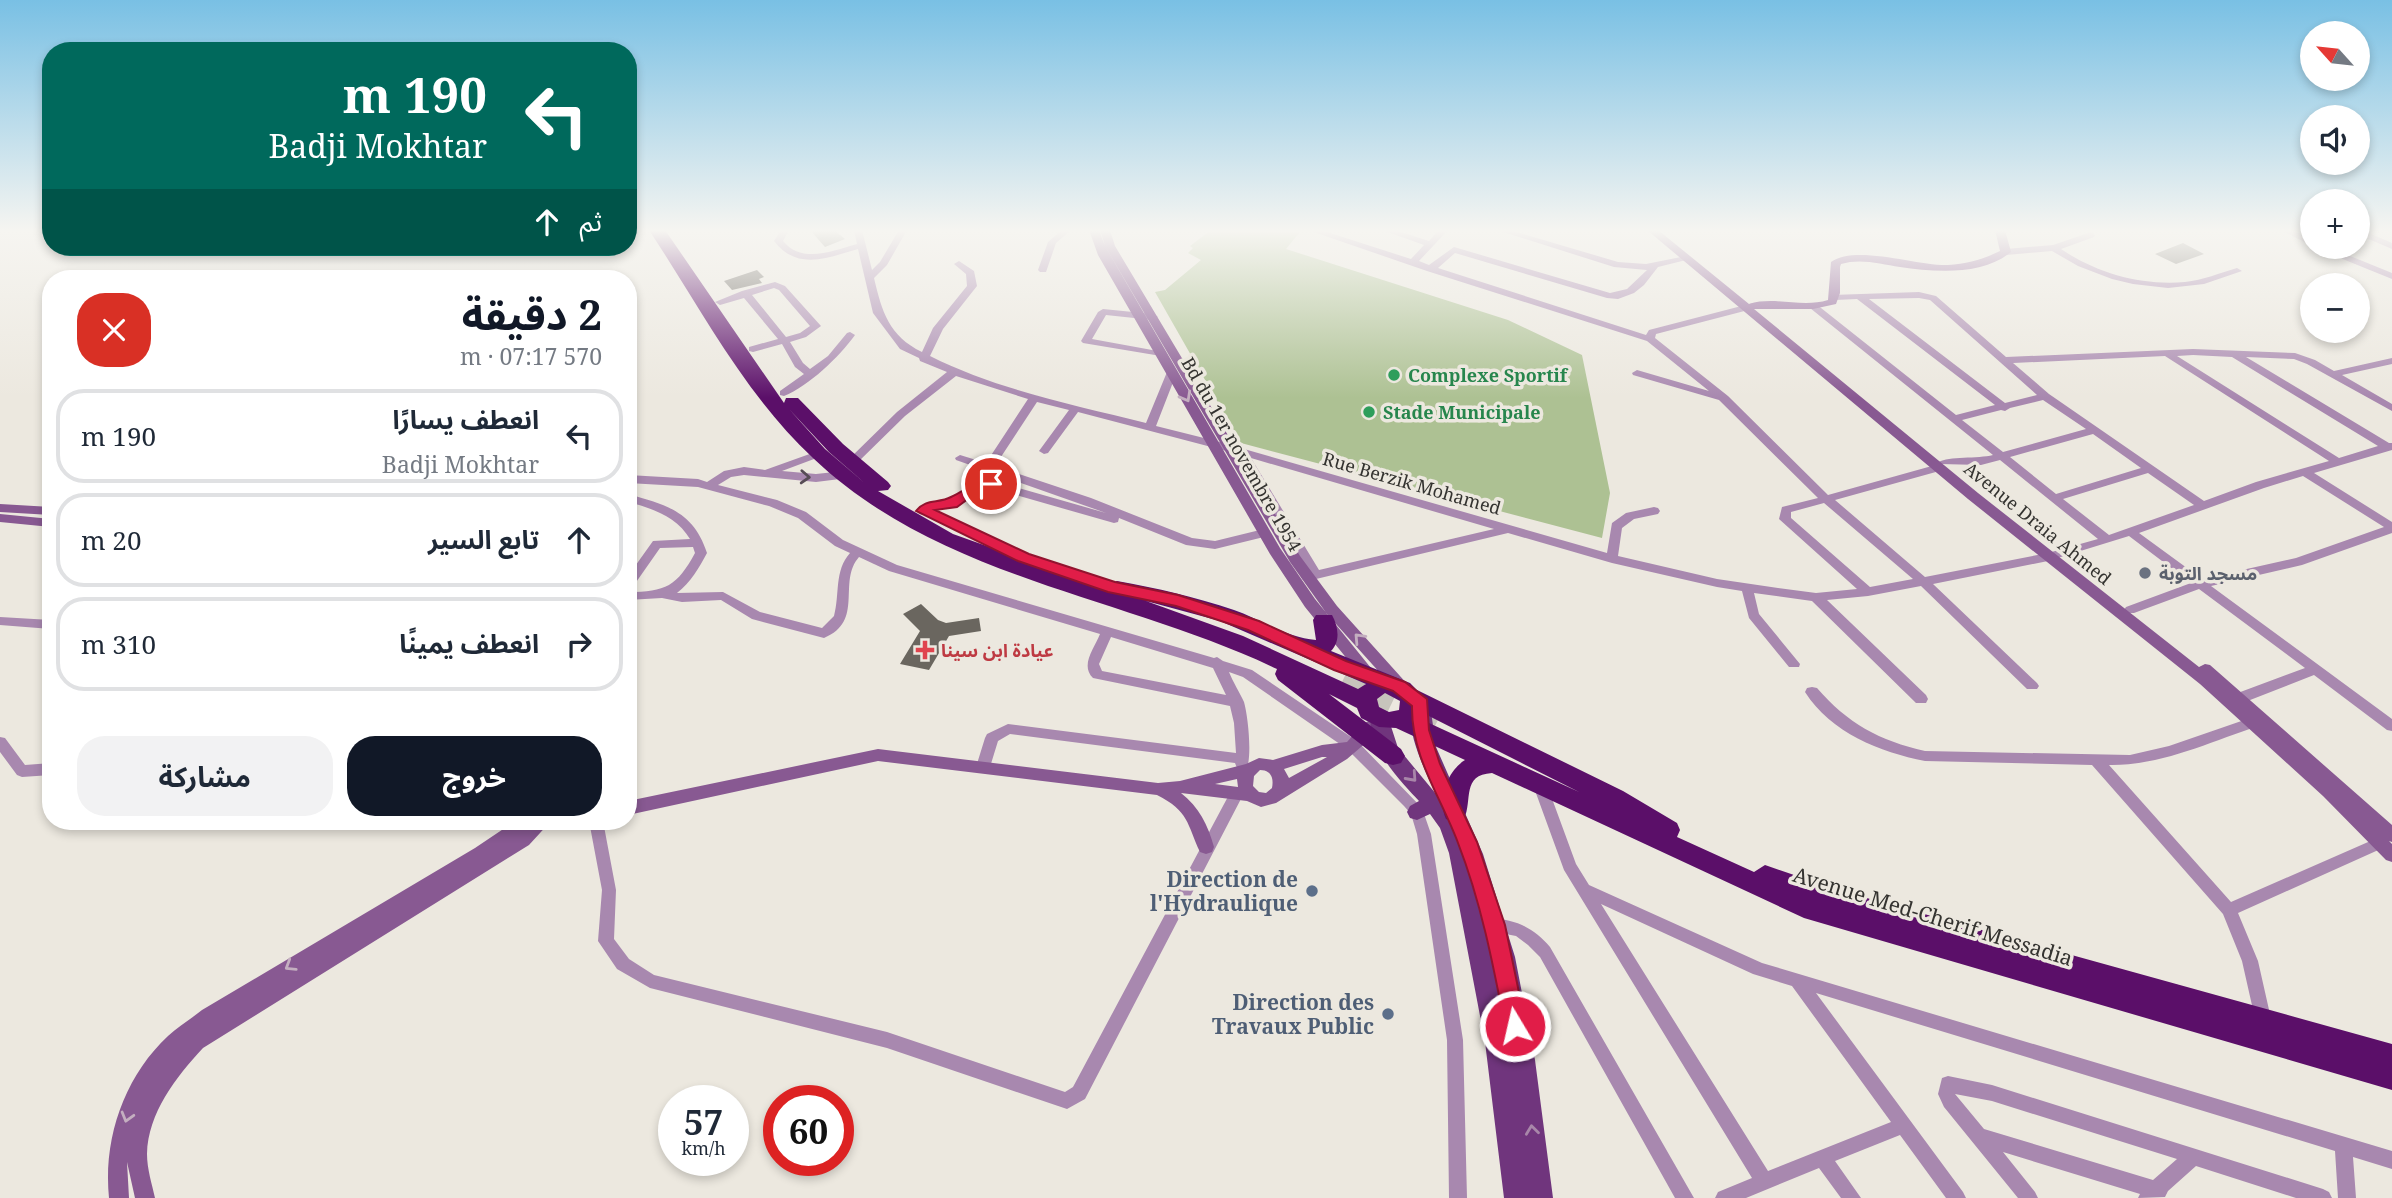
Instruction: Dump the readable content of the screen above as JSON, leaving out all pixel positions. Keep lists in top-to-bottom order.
{
  "streets": {
    "highway": ["Avenue Med-Cherif Messadia"],
    "street": ["Bd du 1er novembre 1954", "Rue Berzik Mohamed", "Avenue Draia Ahmed"]
  },
  "crossings": [
    ["Bd du 1er novembre 1954", "Rue Berzik Mohamed"],
    ["Bd du 1er novembre 1954", "Avenue Med-Cherif Messadia"],
    ["Rue Berzik Mohamed", "Avenue Draia Ahmed"]
  ],
  "places": {
    "other": [
      "Complexe Sportif",
      "Stade Municipale",
      "مسجد التوبة",
      "Direction de l'Hydraulique",
      "Direction des Travaux Public"
    ],
    "health": ["عيادة ابن سينا"]
  },
  "north": "top left",
  "page": {
    "map_buttons": ["+", "−"],
    "turn": ["190 m", "Badji Mokhtar"],
    "then": "ثم",
    "heading": ["2 دقيقة", "570 m · 07:17"],
    "list": [
      {
        "name": "انعطف يسارًا",
        "note": "Badji Mokhtar",
        "value": "190 m"
      },
      {
        "name": "تابع السير",
        "value": "20 m"
      },
      {
        "name": "انعطف يمينًا",
        "value": "310 m"
      }
    ],
    "buttons": ["خروج", "مشاركة"],
    "speed": "57 km/h",
    "limit": "60"
  }
}
